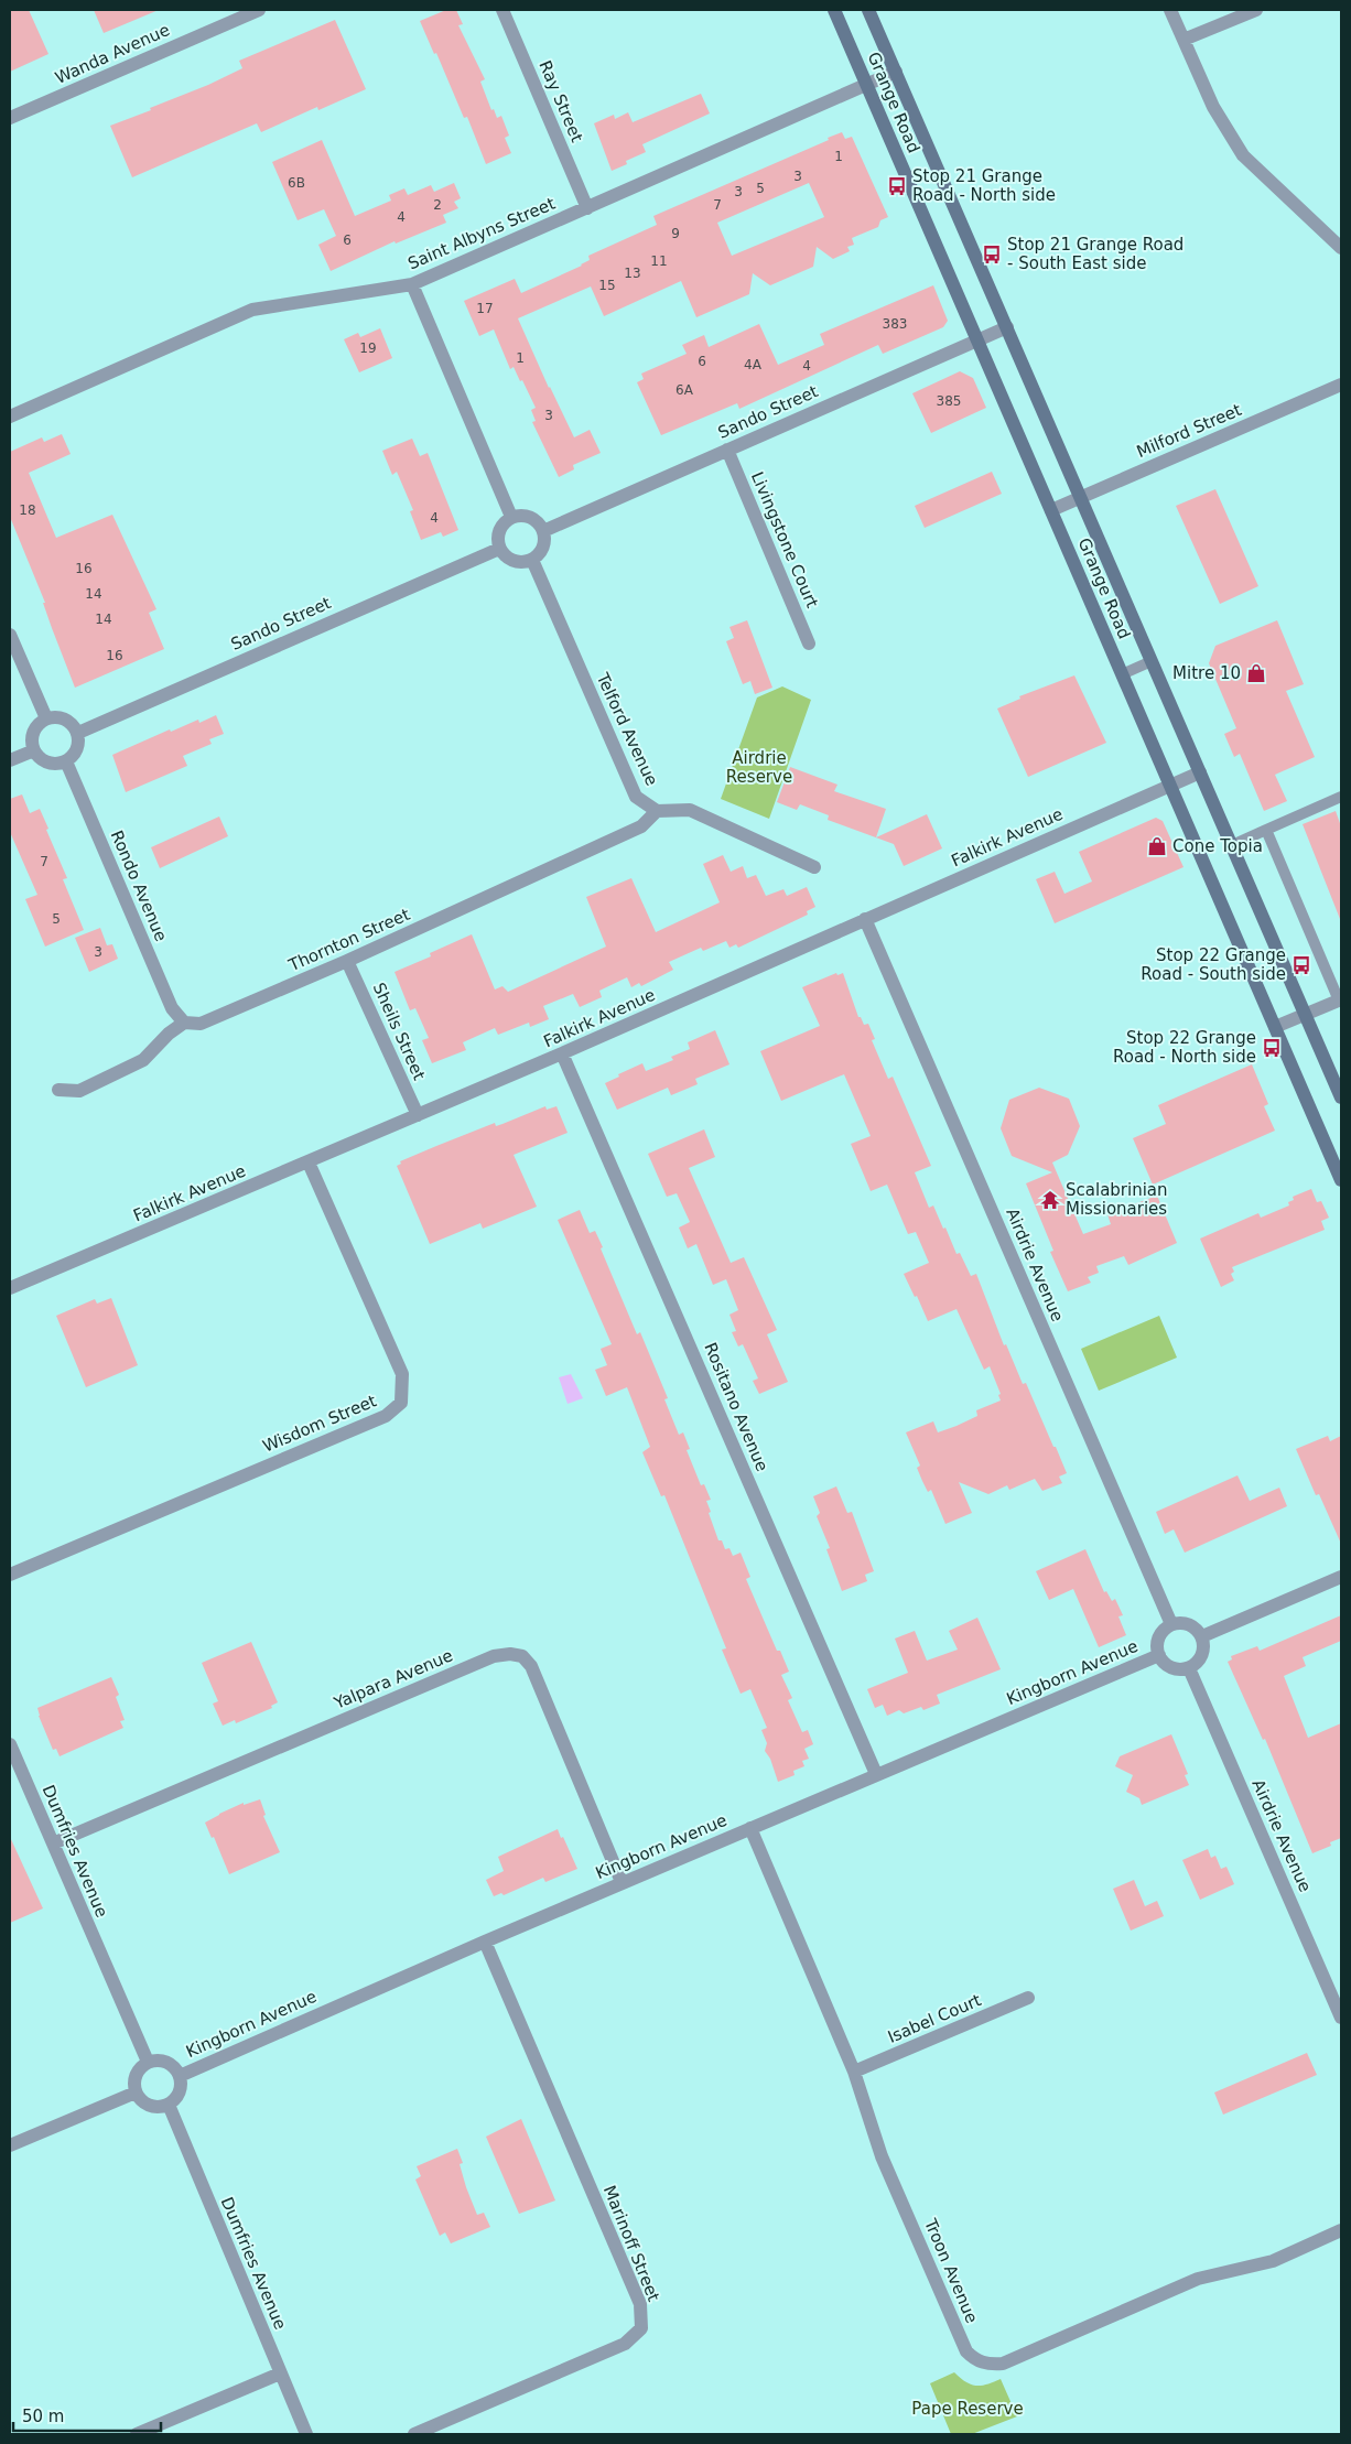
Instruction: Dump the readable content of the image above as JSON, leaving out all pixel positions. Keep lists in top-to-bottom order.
{
  "streets": {
    "main road": ["Grange Road"],
    "street": [
      "Wanda Avenue",
      "Ray Street",
      "Saint Albyns Street",
      "Sando Street",
      "Milford Street",
      "Livingstone Court",
      "Telford Avenue",
      "Falkirk Avenue",
      "Rondo Avenue",
      "Thornton Street",
      "Sheils Street",
      "Airdrie Avenue",
      "Rositano Avenue",
      "Wisdom Street",
      "Kingborn Avenue",
      "Yalpara Avenue",
      "Dumfries Avenue",
      "Isabel Court",
      "Marinoff Street",
      "Troon Avenue"
    ]
  },
  "crossings": [
    ["Ray Street", "Saint Albyns Street"],
    ["Grange Road", "Saint Albyns Street"],
    ["Grange Road", "Sando Street"],
    ["Grange Road", "Milford Street"],
    ["Grange Road", "Falkirk Avenue"],
    ["Sando Street", "Livingstone Court"],
    ["Sando Street", "Telford Avenue"],
    ["Sando Street", "Rondo Avenue"],
    ["Telford Avenue", "Thornton Street"],
    ["Falkirk Avenue", "Sheils Street"],
    ["Falkirk Avenue", "Airdrie Avenue"],
    ["Falkirk Avenue", "Rositano Avenue"],
    ["Falkirk Avenue", "Wisdom Street"],
    ["Rondo Avenue", "Thornton Street"],
    ["Thornton Street", "Sheils Street"],
    ["Airdrie Avenue", "Kingborn Avenue"],
    ["Rositano Avenue", "Kingborn Avenue"],
    ["Kingborn Avenue", "Yalpara Avenue"],
    ["Kingborn Avenue", "Dumfries Avenue"],
    ["Kingborn Avenue", "Marinoff Street"],
    ["Kingborn Avenue", "Troon Avenue"],
    ["Yalpara Avenue", "Dumfries Avenue"],
    ["Isabel Court", "Troon Avenue"]
  ],
  "parks": ["Airdrie Reserve", "Pape Reserve"],
  "places": {
    "bus stop": [
      "Stop 21 Grange Road - North side",
      "Stop 21 Grange Road - South East side",
      "Stop 22 Grange Road - South side",
      "Stop 22 Grange Road - North side"
    ],
    "shop": ["Mitre 10", "Cone Topia"],
    "temple": ["Scalabrinian Missionaries"]
  },
  "house_numbers": [
    "1",
    "3",
    "6B",
    "5",
    "3",
    "2",
    "7",
    "4",
    "9",
    "6",
    "11",
    "13",
    "15",
    "17",
    "383",
    "19",
    "1",
    "6",
    "4A",
    "4",
    "6A",
    "385",
    "3",
    "18",
    "4",
    "16",
    "14",
    "14",
    "16",
    "7",
    "5",
    "3"
  ],
  "scale_bar": "50 m"
}
